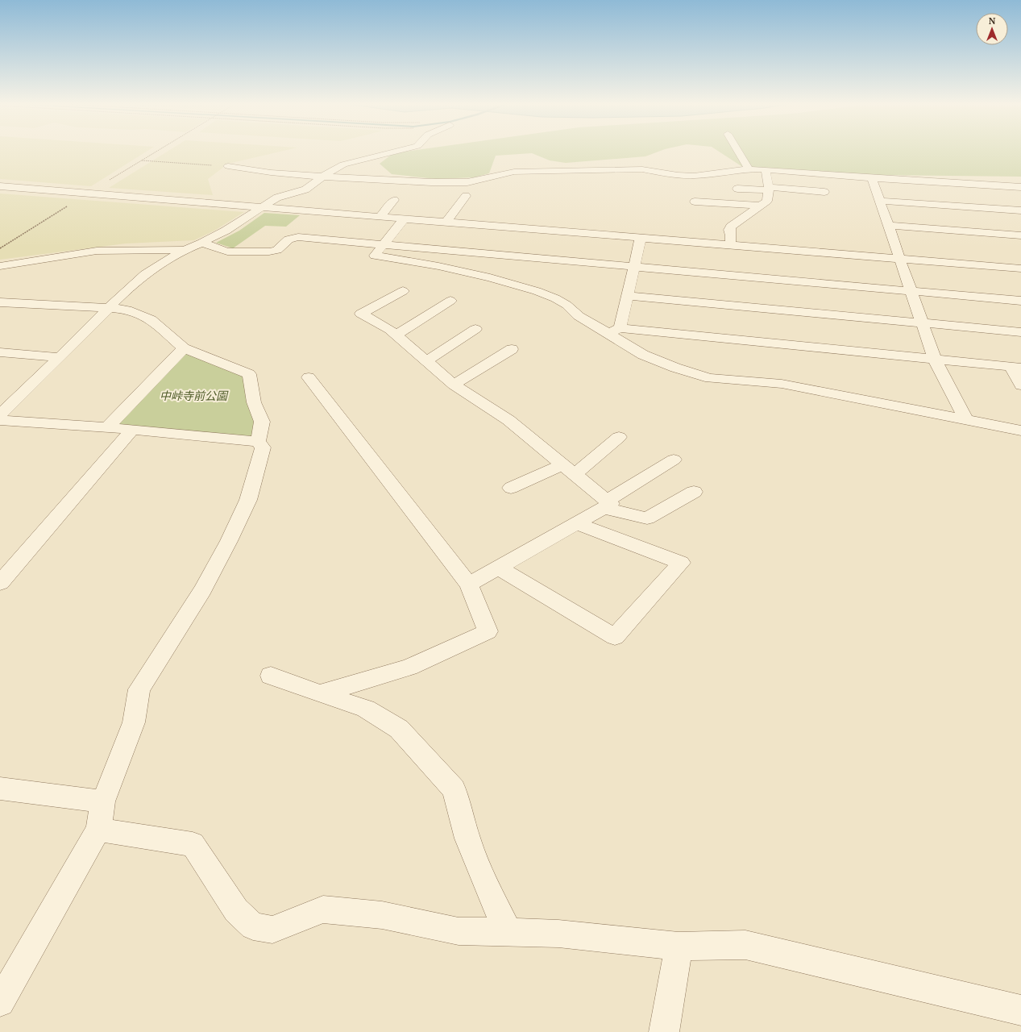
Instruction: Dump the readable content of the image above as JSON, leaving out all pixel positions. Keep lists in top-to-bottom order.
{
  "parks": ["中峠寺前公園"],
  "north": "top"
}
